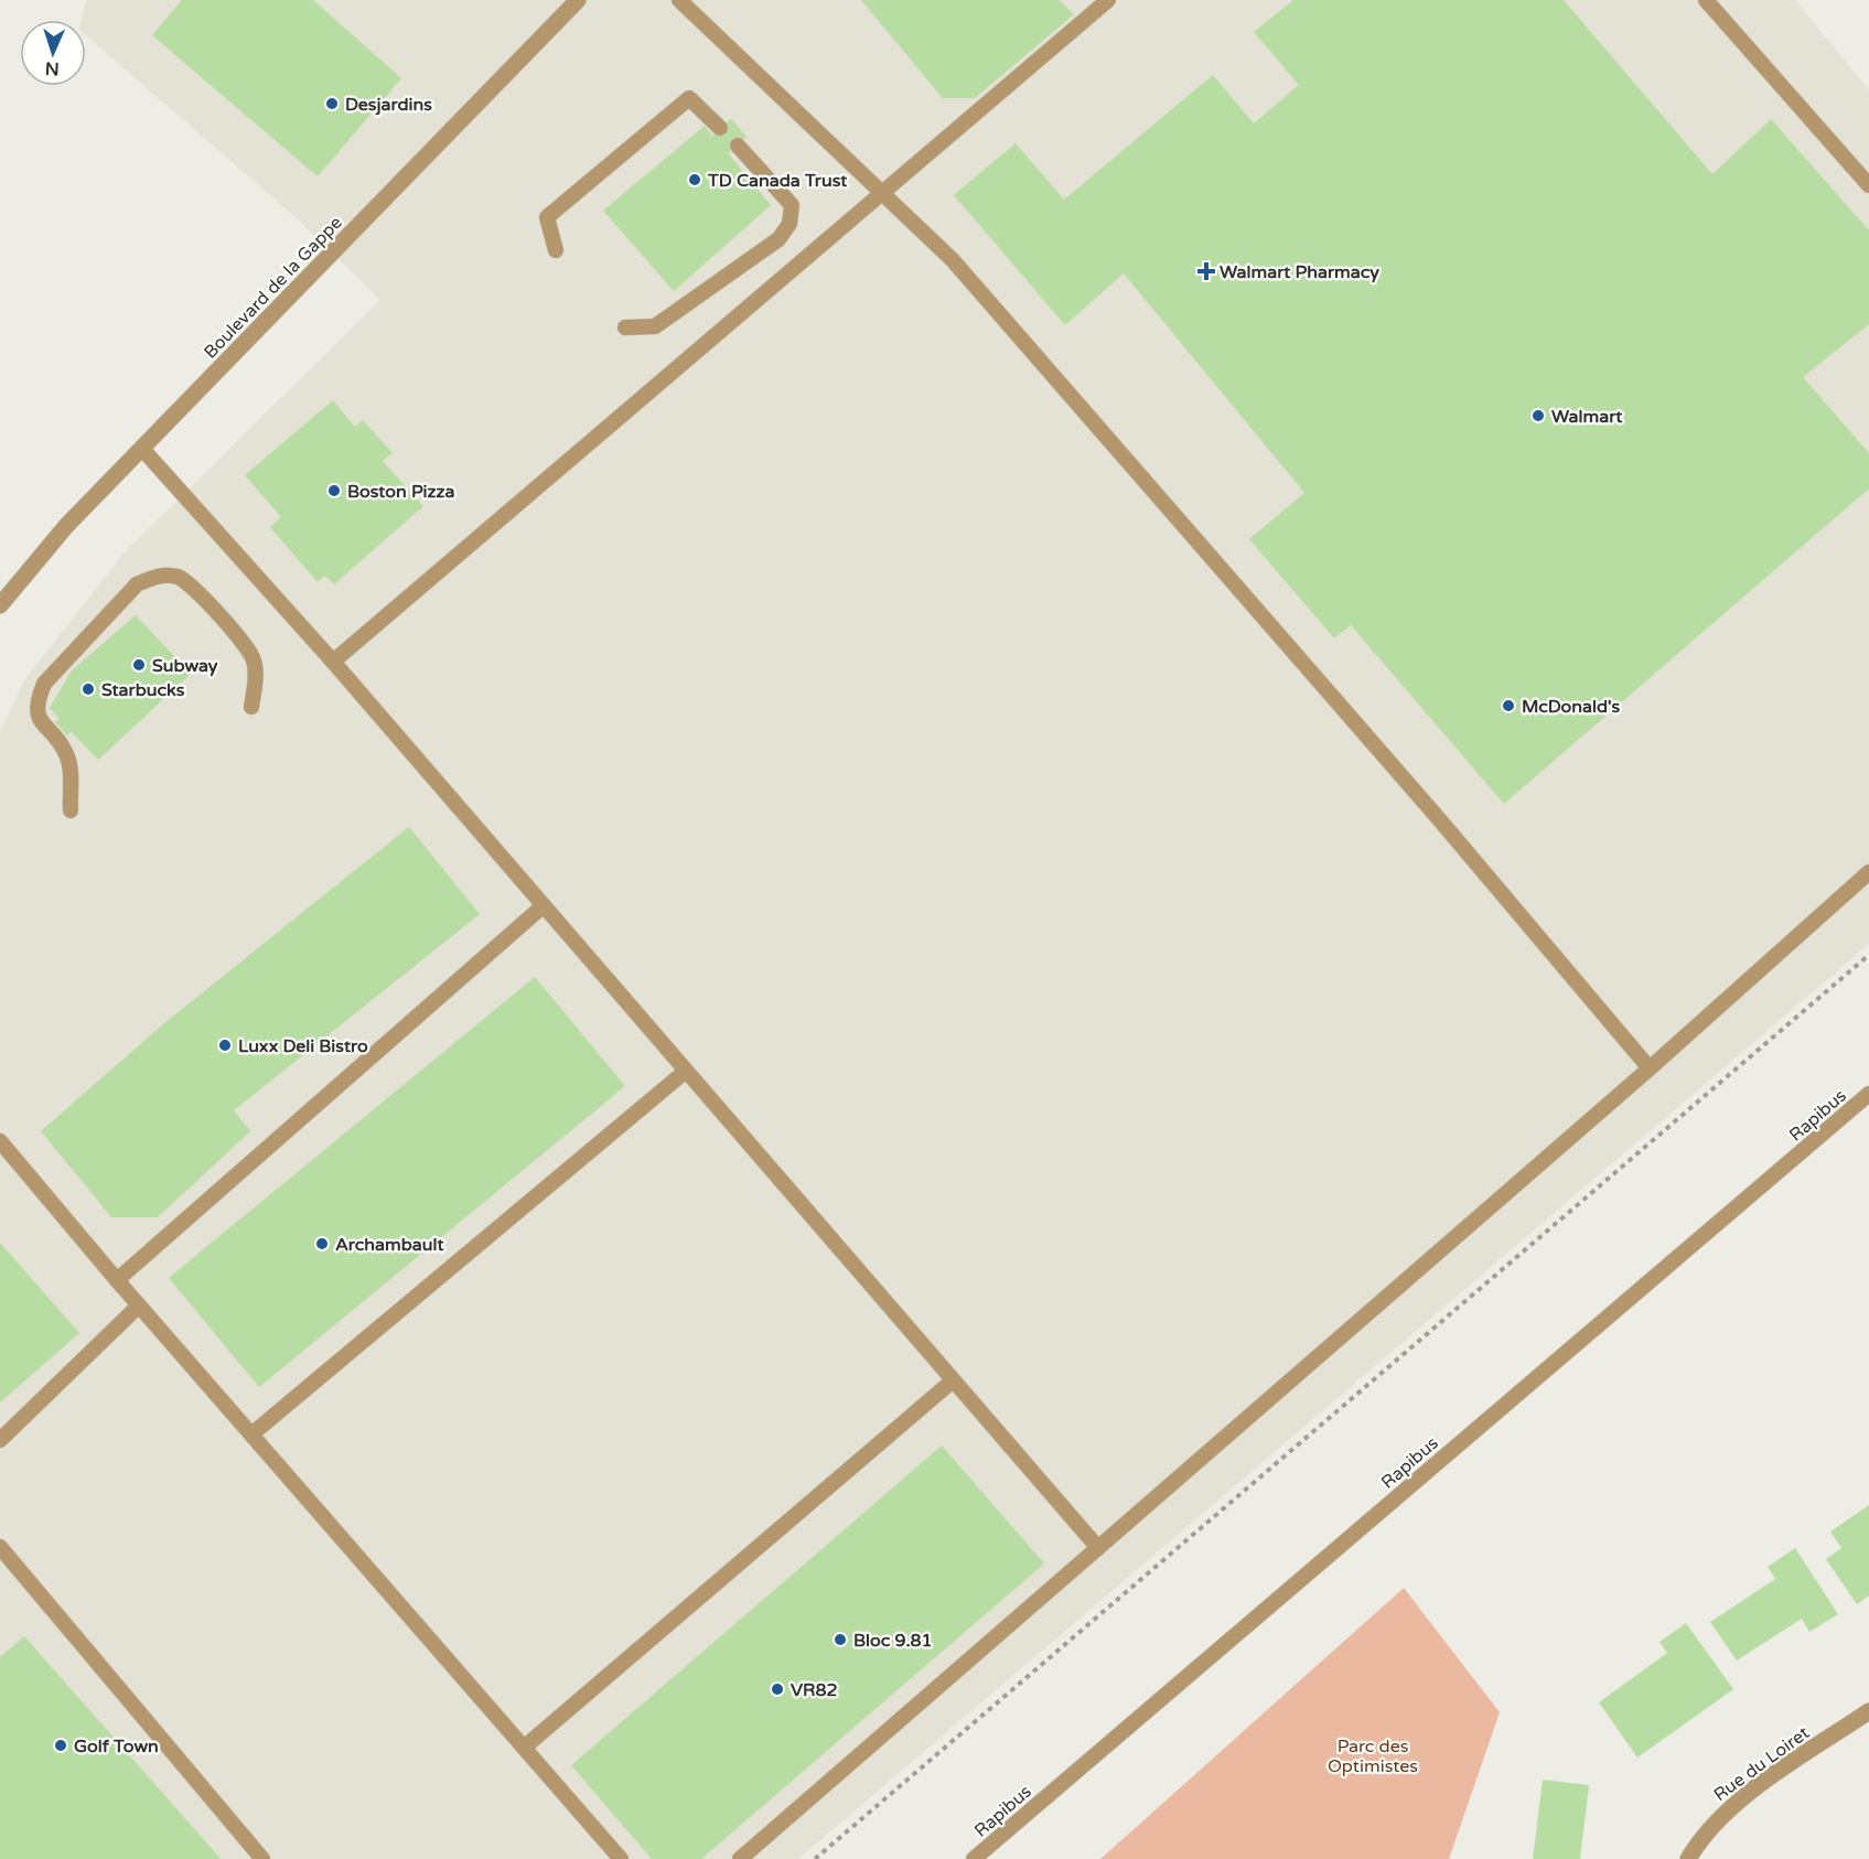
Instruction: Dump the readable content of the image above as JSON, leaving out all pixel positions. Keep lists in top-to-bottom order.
{
  "streets": {
    "street": ["Boulevard de la Gappe", "Rue du Loiret"],
    "lane": ["Rapibus"]
  },
  "parks": ["Parc des Optimistes"],
  "places": {
    "other": [
      "Desjardins",
      "TD Canada Trust",
      "Walmart",
      "Boston Pizza",
      "Subway",
      "Starbucks",
      "McDonald's",
      "Luxx Deli Bistro",
      "Archambault",
      "Bloc 9.81",
      "VR82",
      "Golf Town"
    ],
    "health": ["Walmart Pharmacy"]
  },
  "north": "bottom"
}
